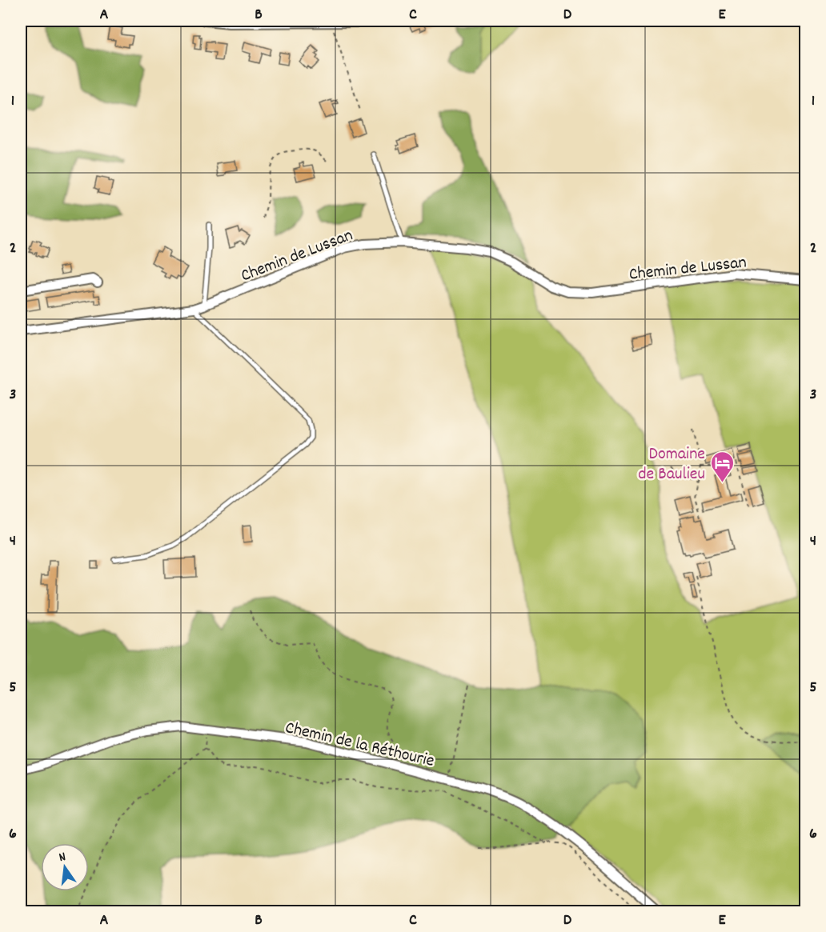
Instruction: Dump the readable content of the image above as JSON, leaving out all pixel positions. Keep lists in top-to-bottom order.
{
  "streets": {
    "street": ["Chemin de Lussan", "Chemin de la Réthourie"]
  },
  "places": {
    "hotel": ["Domaine de Baulieu"]
  },
  "north": "top",
  "grid": {
    "columns": [
      "A",
      "B",
      "C",
      "D",
      "E"
    ],
    "rows": [
      "1",
      "2",
      "3",
      "4",
      "5",
      "6"
    ]
  }
}
